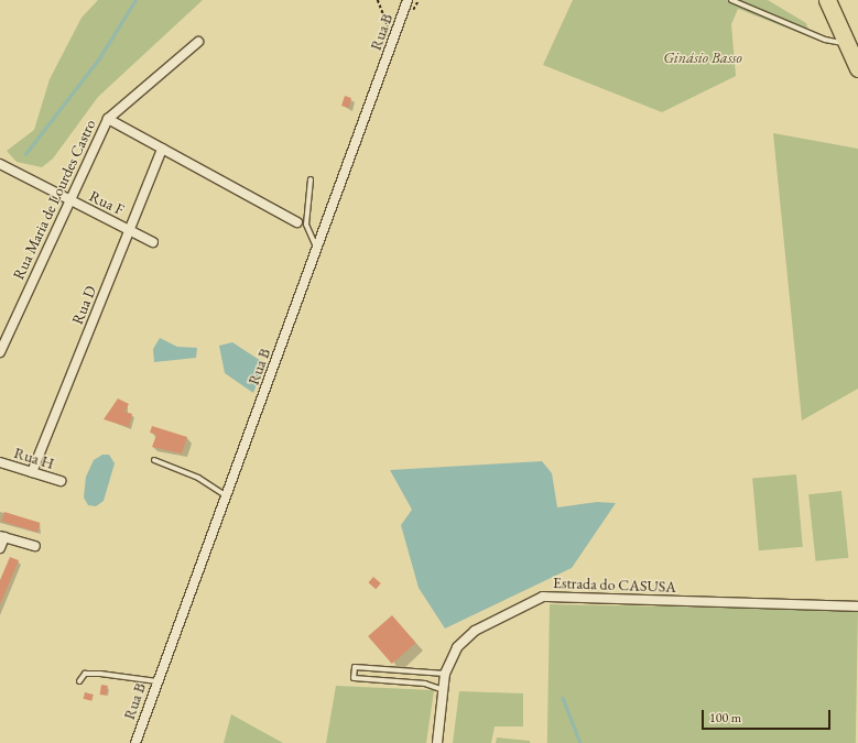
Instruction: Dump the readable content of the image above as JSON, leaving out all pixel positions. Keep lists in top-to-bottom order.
{
  "streets": {
    "street": [
      "Rua B",
      "Rua Maria de Lourdes Castro",
      "Rua F",
      "Rua D",
      "Rua H",
      "Estrada do CASUSA"
    ]
  },
  "crossings": [
    ["Rua Maria de Lourdes Castro", "Rua F"],
    ["Rua F", "Rua D"],
    ["Rua D", "Rua H"]
  ],
  "parks": ["Ginásio Basso"],
  "scale_bar": "100 m"
}
